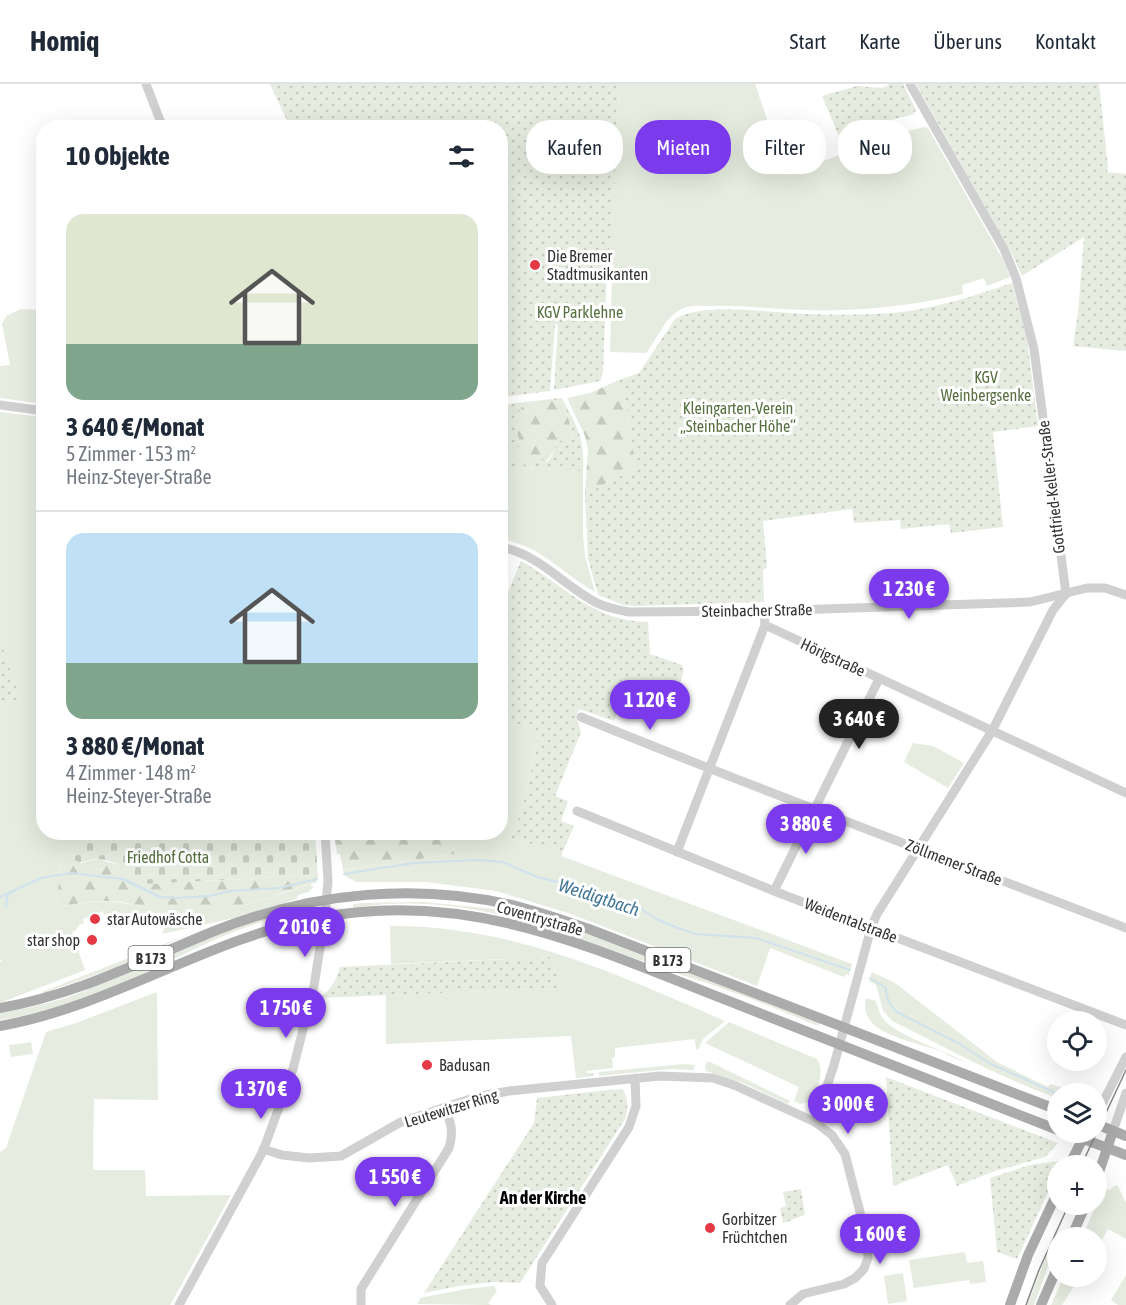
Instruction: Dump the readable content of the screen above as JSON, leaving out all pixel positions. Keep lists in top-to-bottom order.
{
  "streets": {
    "main road": ["Coventrystraße", "B 173"],
    "street": [
      "Gottfried-Keller-Straße",
      "Steinbacher Straße",
      "Hörigstraße",
      "Zöllmener Straße",
      "Weidentalstraße",
      "Leutewitzer Ring"
    ]
  },
  "crossings": [
    ["Gottfried-Keller-Straße", "Steinbacher Straße"]
  ],
  "districts": ["An der Kirche"],
  "water": ["Weidigtbach"],
  "parks": [
    "KGV Parklehne",
    "KGV Weinbergsenke",
    "Kleingarten-Verein „Steinbacher Höhe“",
    "Friedhof Cotta"
  ],
  "places": [
    "Die Bremer Stadtmusikanten",
    "star Autowäsche",
    "star shop",
    "Badusan",
    "Gorbitzer Früchtchen"
  ],
  "page": {
    "header": "Homiq",
    "nav": [
      "Start",
      "Karte",
      "Über uns",
      "Kontakt"
    ],
    "chip": [
      "Kaufen",
      "Mieten",
      "Filter",
      "Neu"
    ],
    "heading": "10 Objekte",
    "list": [
      {
        "name": "3 640 €/Monat",
        "note": "5 Zimmer · 153 m² · Heinz-Steyer-Straße"
      },
      {
        "name": "3 880 €/Monat",
        "note": "4 Zimmer · 148 m² · Heinz-Steyer-Straße"
      }
    ],
    "price": [
      "1 230 €",
      "1 120 €",
      "3 640 €",
      "3 880 €",
      "2 010 €",
      "1 750 €",
      "1 370 €",
      "3 000 €",
      "1 550 €",
      "1 600 €"
    ],
    "map_buttons": ["+", "−"]
  }
}
